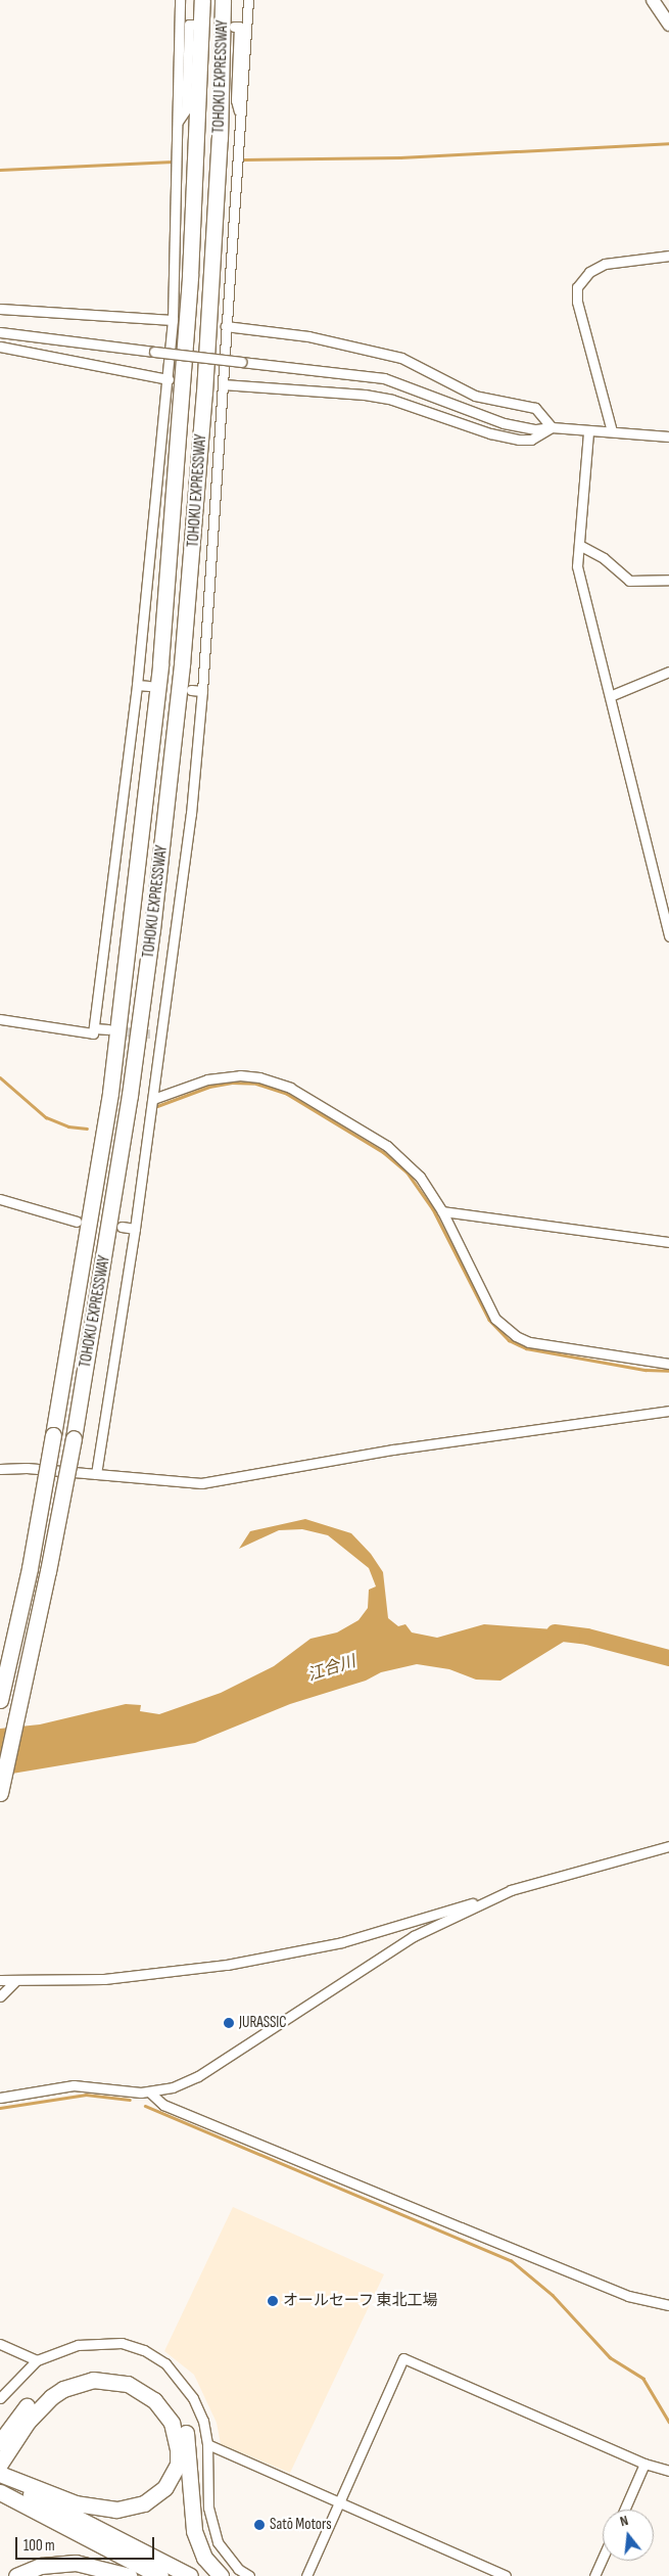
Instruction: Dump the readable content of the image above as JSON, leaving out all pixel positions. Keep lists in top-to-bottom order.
{
  "streets": {
    "highway": ["TOHOKU EXPRESSWAY"]
  },
  "water": ["江合川"],
  "places": ["JURASSIC", "オールセーフ 東北工場", "Satō Motors"],
  "scale_bar": "100 m",
  "north": "top"
}
